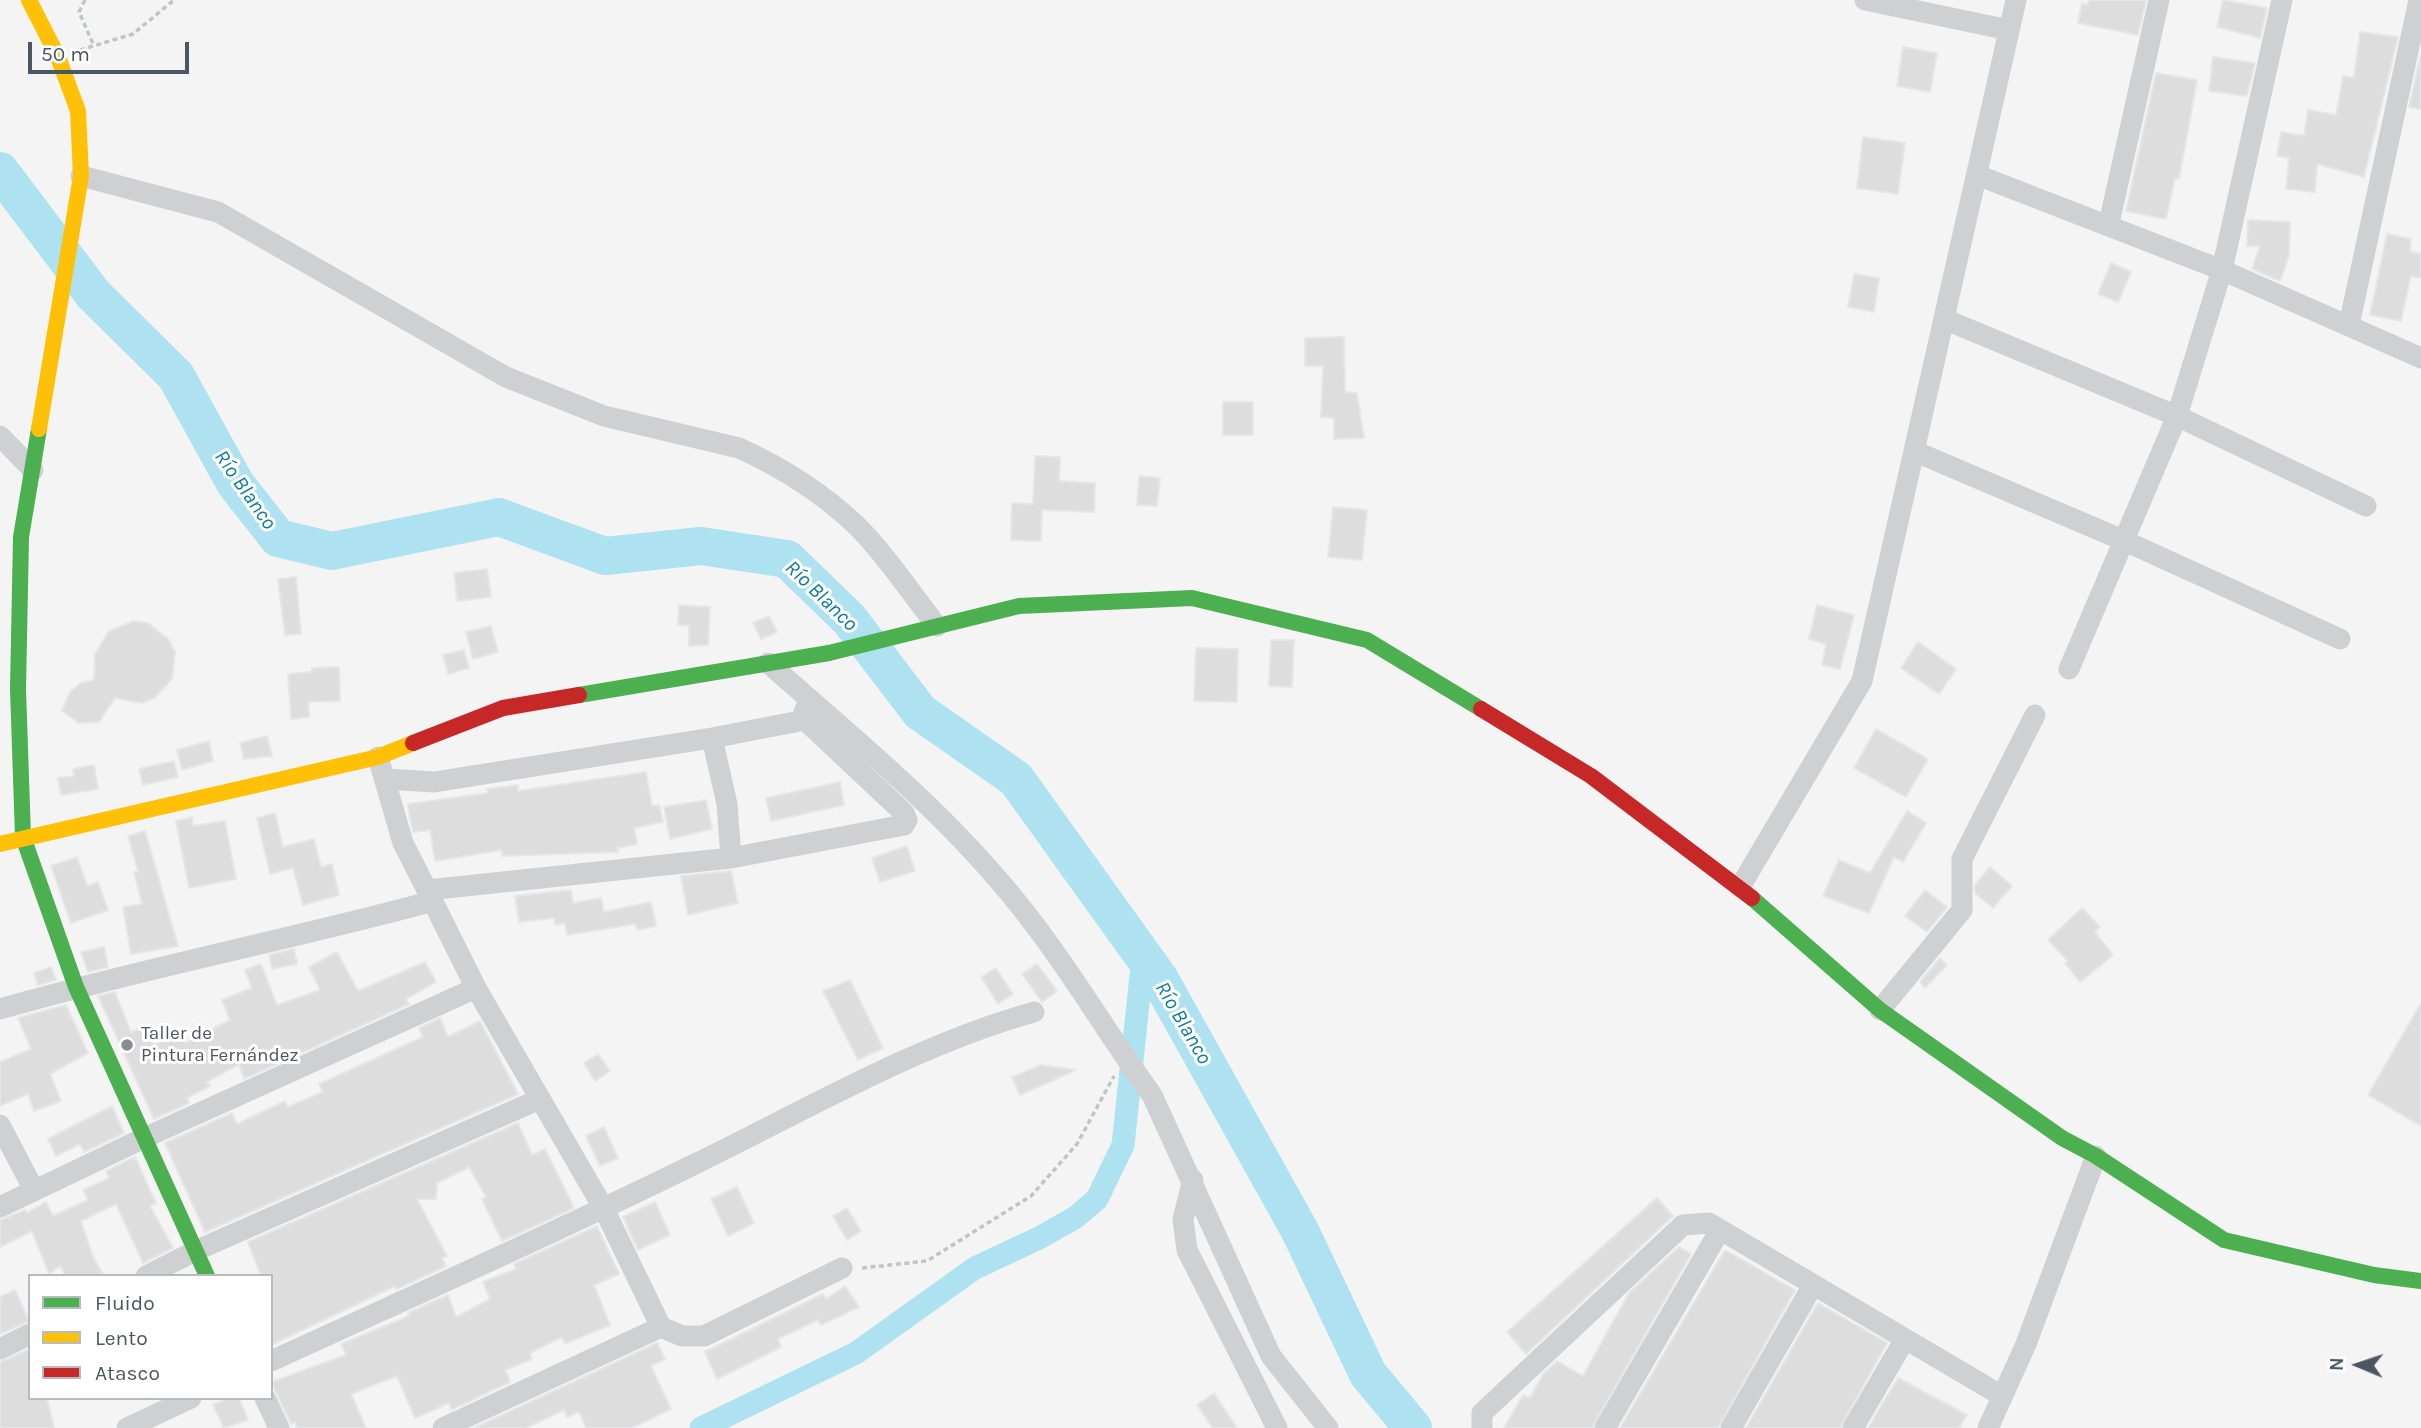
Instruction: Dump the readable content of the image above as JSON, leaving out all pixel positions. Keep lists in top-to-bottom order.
{
  "water": ["Río Blanco"],
  "places": ["Taller de Pintura Fernández"],
  "legend": ["Fluido", "Lento", "Atasco"],
  "scale_bar": "50 m",
  "north": "left"
}
